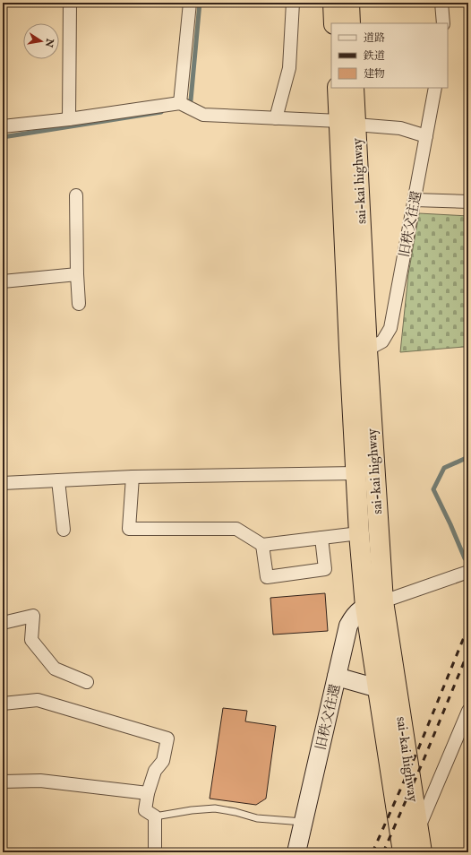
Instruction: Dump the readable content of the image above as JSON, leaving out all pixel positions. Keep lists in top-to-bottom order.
{
  "streets": {
    "highway": ["sai-kai highway"],
    "street": ["旧秩父往還"]
  },
  "crossings": [
    ["sai-kai highway", "旧秩父往還"]
  ],
  "legend": ["道路", "鉄道", "建物"],
  "north": "right"
}
